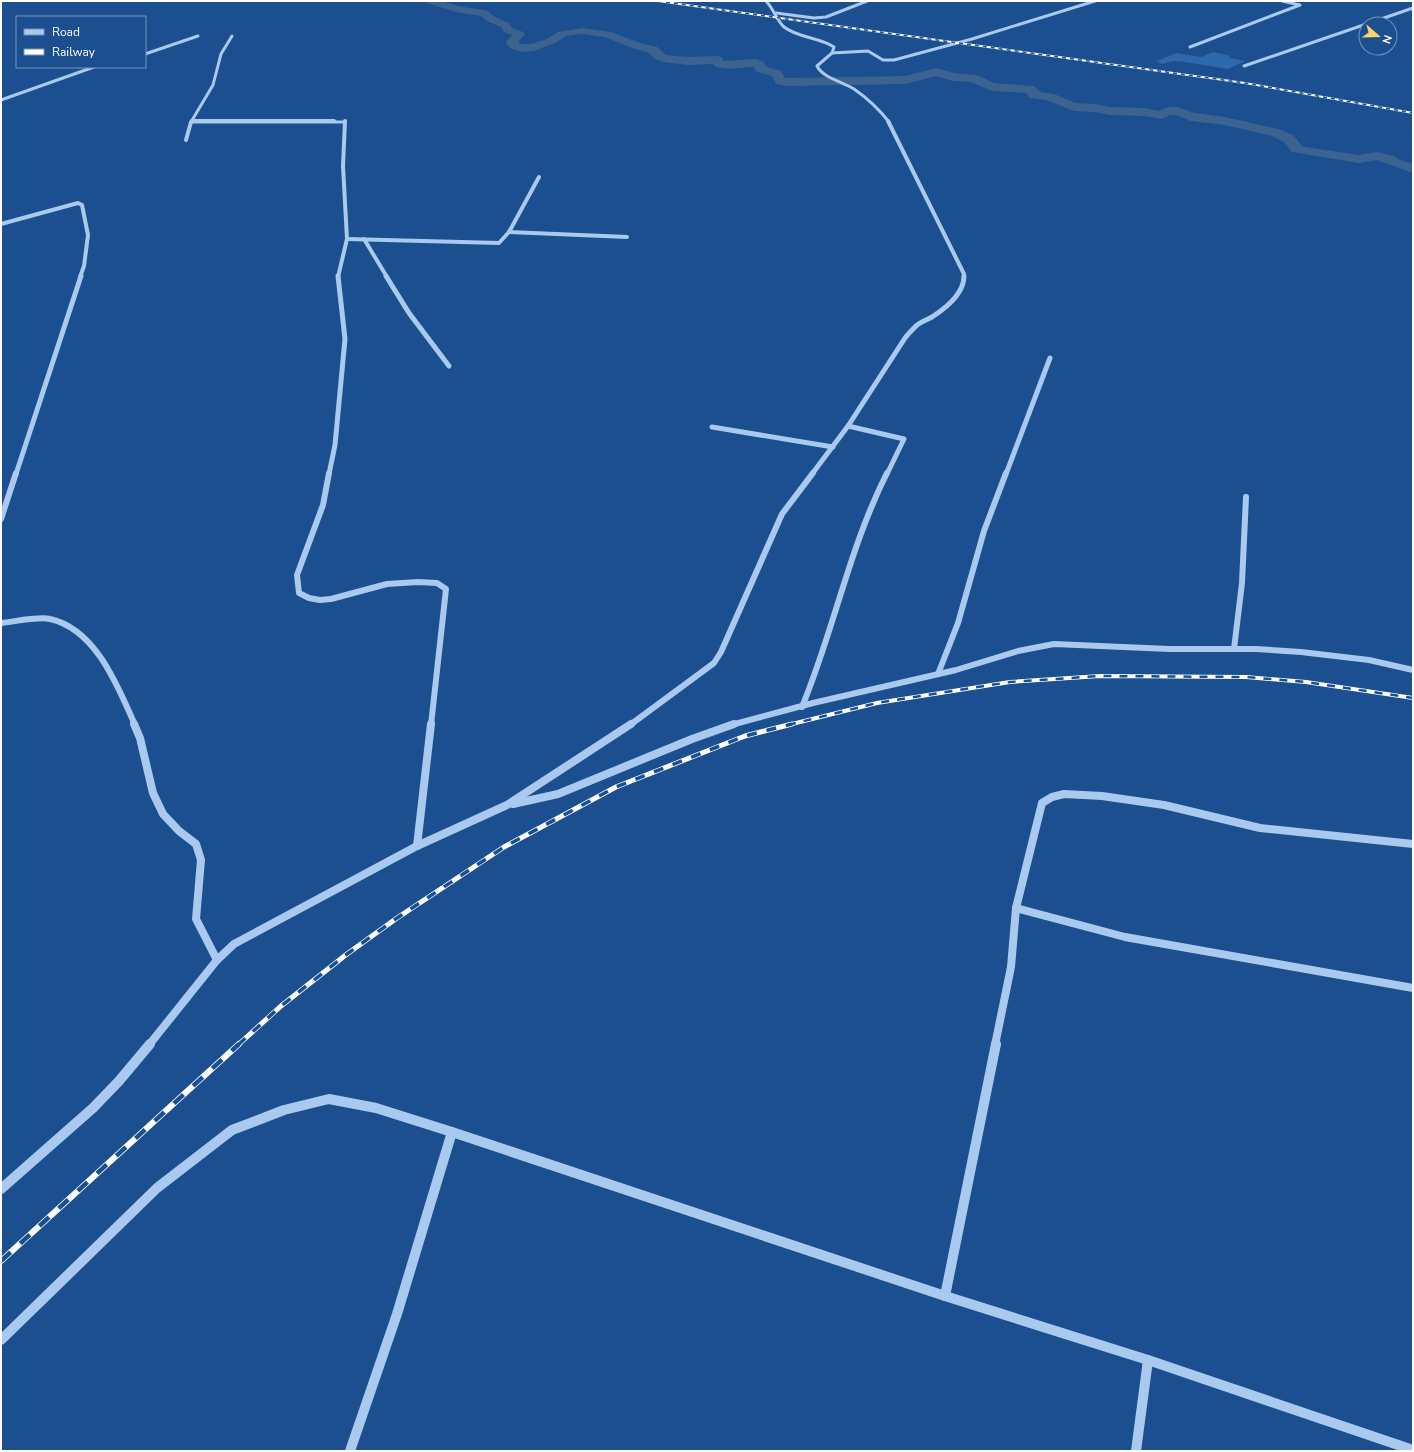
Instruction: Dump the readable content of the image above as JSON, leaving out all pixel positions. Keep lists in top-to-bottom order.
{
  "legend": ["Road", "Railway"],
  "north": "right"
}
